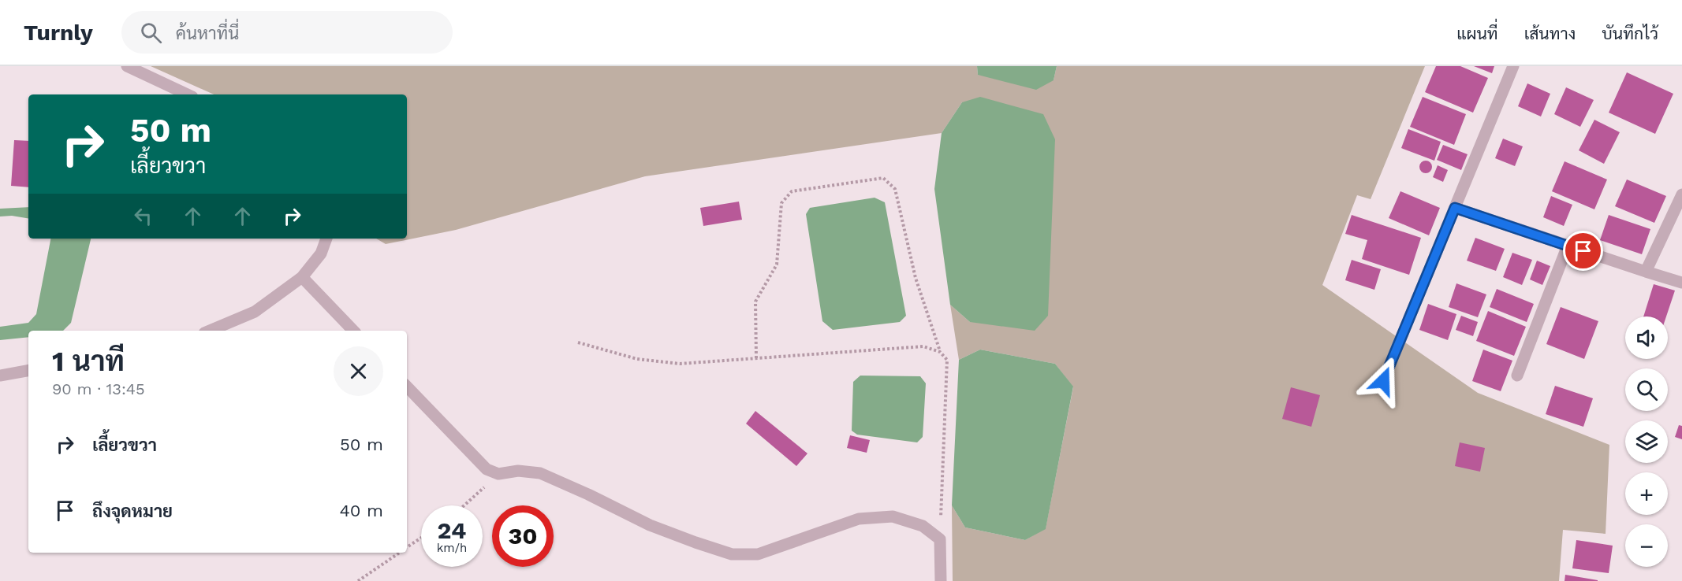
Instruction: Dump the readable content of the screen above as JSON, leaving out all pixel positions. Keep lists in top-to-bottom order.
{
  "page": {
    "header": "Turnly",
    "search": "ค้นหาที่นี่",
    "nav": ["แผนที่", "เส้นทาง", "บันทึกไว้"],
    "turn": ["50 m", "เลี้ยวขวา"],
    "map_buttons": ["+", "−"],
    "heading": ["1 นาที", "90 m · 13:45"],
    "list": [
      {
        "name": "เลี้ยวขวา",
        "value": "50 m"
      },
      {
        "name": "ถึงจุดหมาย",
        "value": "40 m"
      }
    ],
    "speed": "24 km/h",
    "limit": "30"
  }
}
